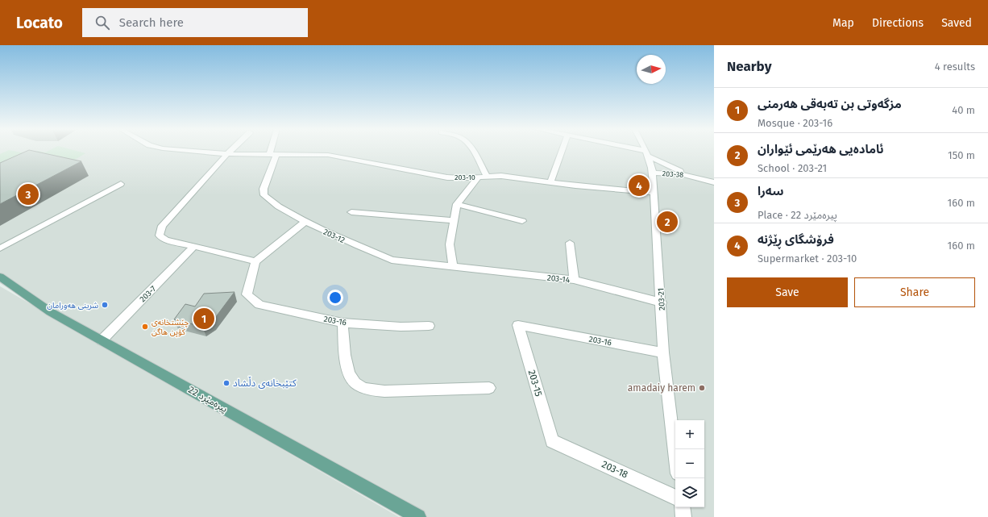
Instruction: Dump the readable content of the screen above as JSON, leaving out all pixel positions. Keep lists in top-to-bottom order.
{
  "streets": {
    "main road": ["22 پیرەمێرد"],
    "street": [
      "203-38",
      "203-10",
      "203-12",
      "203-14",
      "203-7",
      "203-21",
      "203-16",
      "203-15",
      "203-18"
    ]
  },
  "crossings": [
    ["203-38", "203-21"],
    ["203-10", "203-12"],
    ["203-10", "203-21"],
    ["203-12", "203-14"],
    ["203-14", "203-21"],
    ["203-7", "22 پیرەمێرد"],
    ["203-21", "203-16"],
    ["203-16", "203-15"],
    ["203-15", "203-18"]
  ],
  "places": [
    "شرینی هەورامان",
    "چێشتخانە‌ی كۆپن ھاگن",
    "کتێبخانەی دڵشاد",
    "amadaiy harem"
  ],
  "north": "right",
  "page": {
    "header": "Locato",
    "search": "Search here",
    "nav": ["Map", "Directions", "Saved"],
    "heading": ["Nearby", "4 results"],
    "list": [
      {
        "mark": "1",
        "name": "مزگەوتی بن تەبەقی هەرمنی",
        "note": "Mosque · 203-16",
        "value": "40 m"
      },
      {
        "mark": "2",
        "name": "ئامادەیی ھەرێمی ئێواران",
        "note": "School · 203-21",
        "value": "150 m"
      },
      {
        "mark": "3",
        "name": "سەرا",
        "note": "Place · 22 پیرەمێرد",
        "value": "160 m"
      },
      {
        "mark": "4",
        "name": "فرۆشگای ڕێژنە",
        "note": "Supermarket · 203-10",
        "value": "160 m"
      }
    ],
    "pins": [
      "4",
      "3",
      "2",
      "1"
    ],
    "buttons": ["Save", "Share"],
    "map_buttons": ["+", "−"]
  }
}
